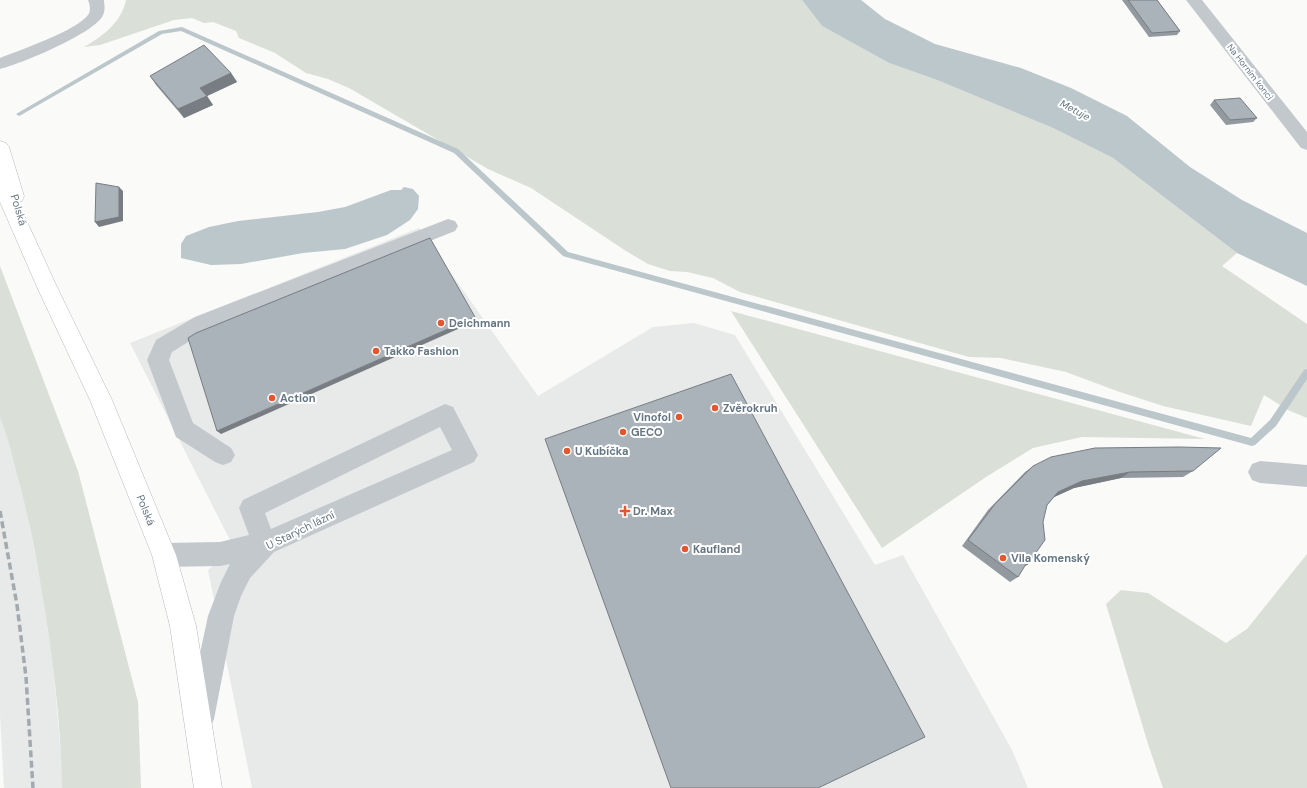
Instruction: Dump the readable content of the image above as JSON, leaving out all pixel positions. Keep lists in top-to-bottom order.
{
  "streets": {
    "main road": ["Polská"],
    "street": ["Na Horním konci", "U Starých lázní"]
  },
  "crossings": [
    ["Polská", "U Starých lázní"]
  ],
  "water": ["Metuje"],
  "places": {
    "other": [
      "Deichmann",
      "Takko Fashion",
      "Action",
      "Zvěrokruh",
      "Vinofol",
      "GECO",
      "U Kubíčka",
      "Kaufland",
      "Vila Komenský"
    ],
    "health": ["Dr. Max"]
  }
}
